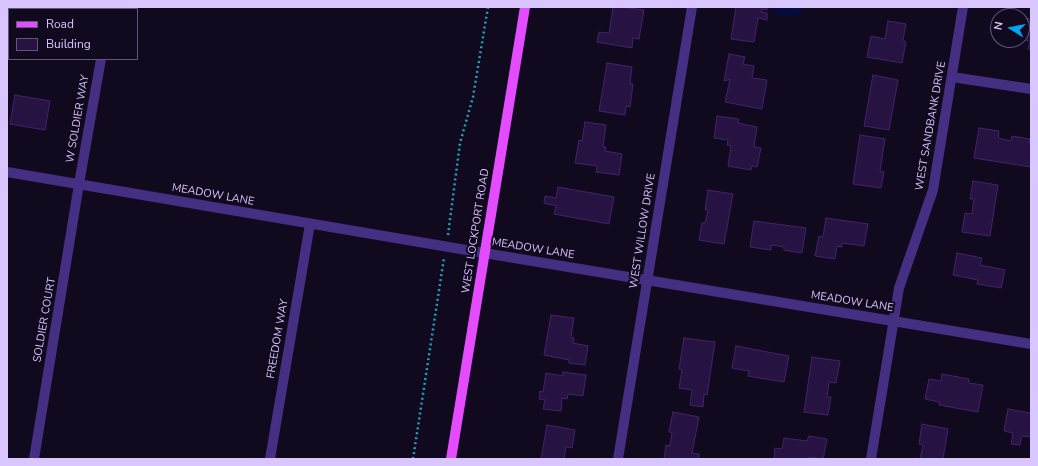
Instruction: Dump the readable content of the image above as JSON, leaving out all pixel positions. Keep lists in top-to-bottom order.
{
  "streets": {
    "main road": ["WEST LOCKPORT ROAD"],
    "street": [
      "W SOLDIER WAY",
      "WEST SANDBANK DRIVE",
      "MEADOW LANE",
      "WEST WILLOW DRIVE",
      "SOLDIER COURT",
      "FREEDOM WAY"
    ]
  },
  "crossings": [
    ["W SOLDIER WAY", "MEADOW LANE"],
    ["W SOLDIER WAY", "SOLDIER COURT"],
    ["WEST SANDBANK DRIVE", "MEADOW LANE"],
    ["MEADOW LANE", "WEST LOCKPORT ROAD"],
    ["MEADOW LANE", "WEST WILLOW DRIVE"],
    ["MEADOW LANE", "SOLDIER COURT"],
    ["MEADOW LANE", "FREEDOM WAY"]
  ],
  "legend": ["Road", "Building"],
  "north": "left"
}
